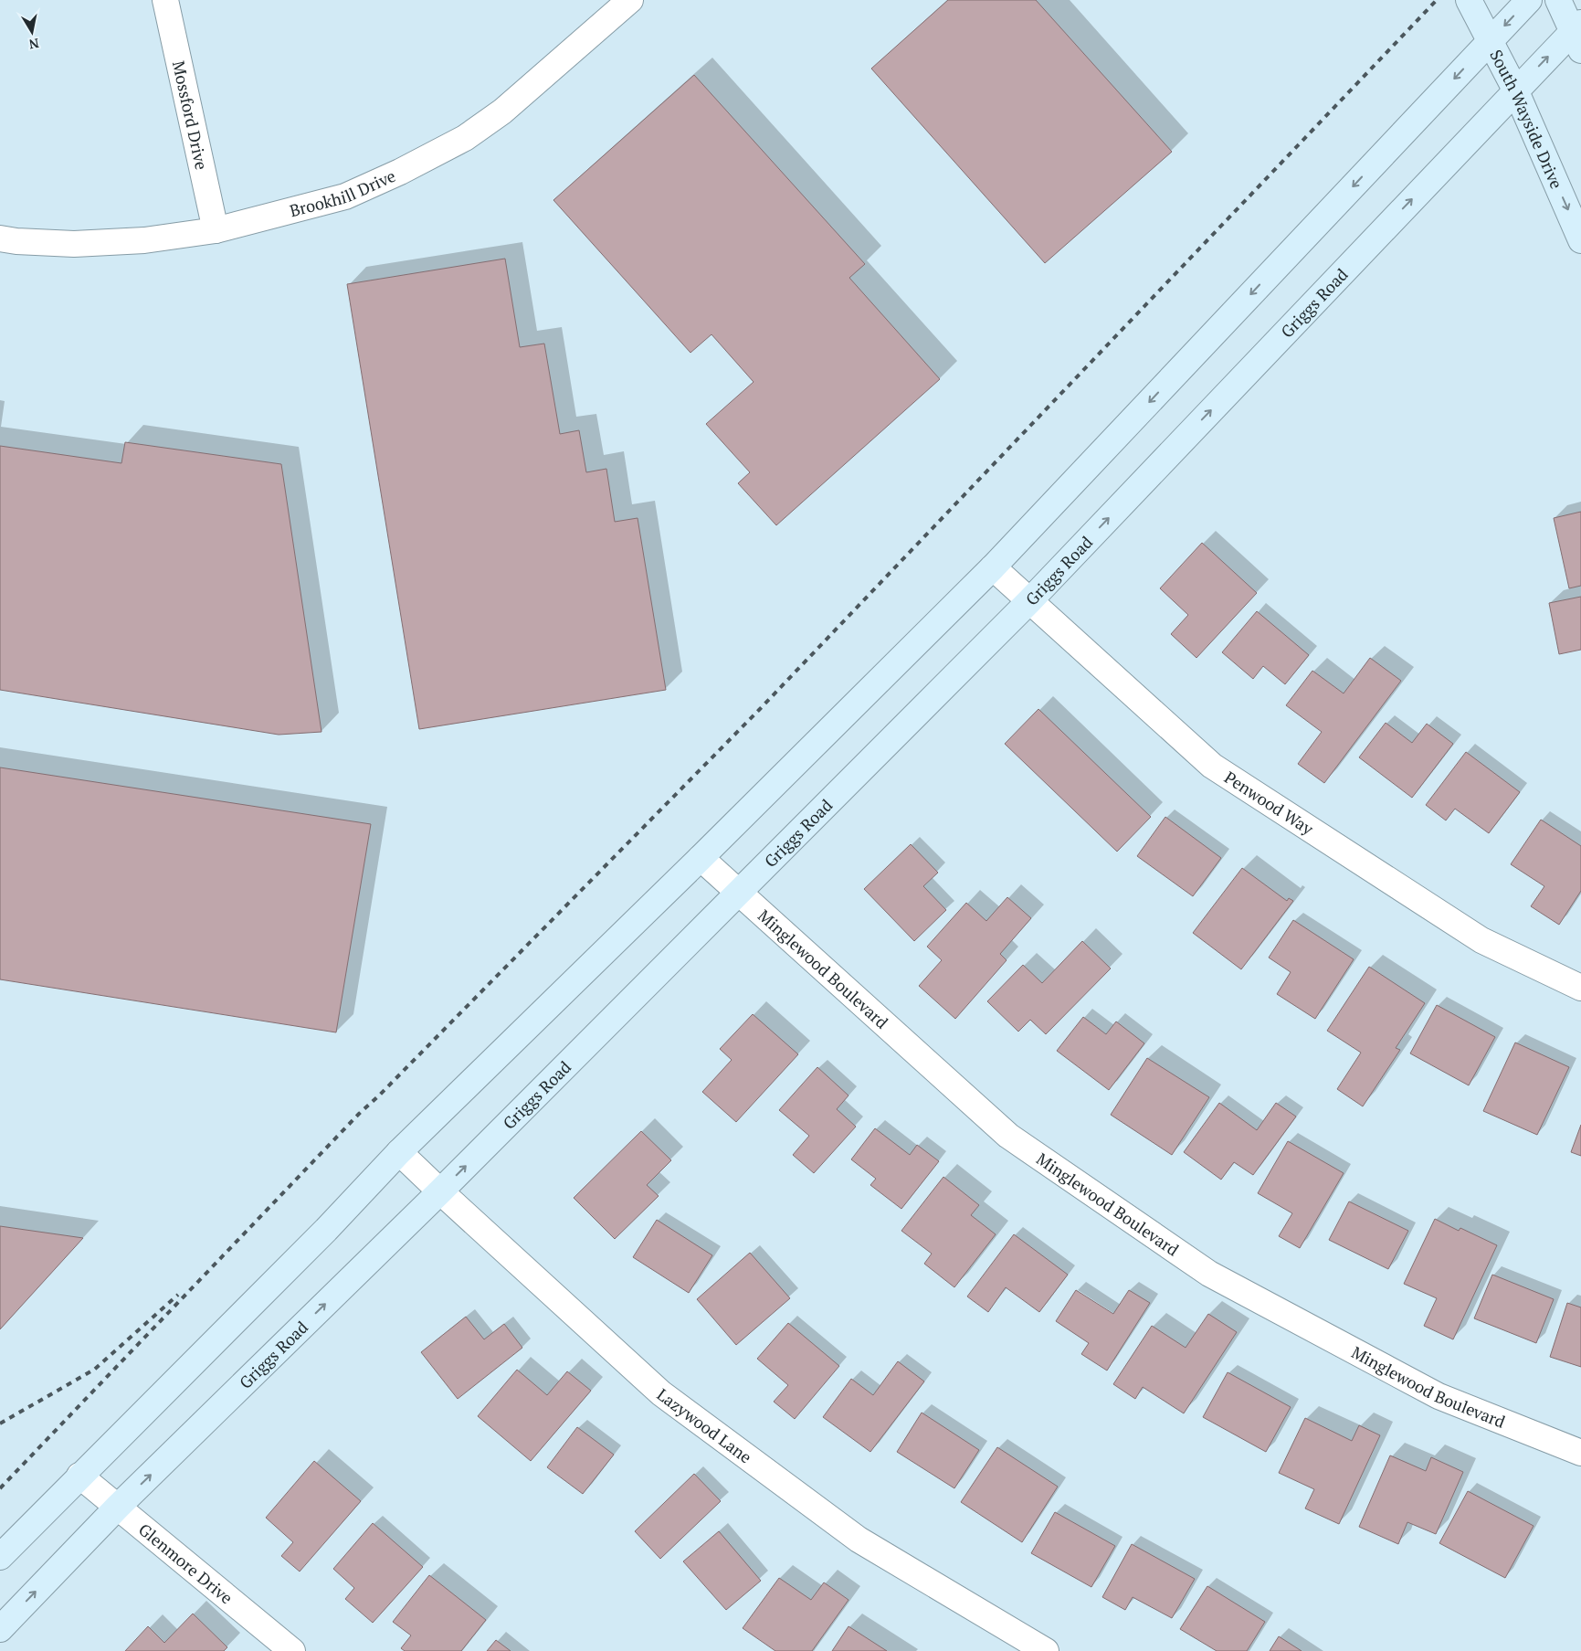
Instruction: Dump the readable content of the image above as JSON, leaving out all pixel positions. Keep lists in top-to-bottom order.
{
  "streets": {
    "main road": ["South Wayside Drive", "Griggs Road"],
    "street": [
      "Mossford Drive",
      "Brookhill Drive",
      "Penwood Way",
      "Minglewood Boulevard",
      "Lazywood Lane",
      "Glenmore Drive"
    ]
  },
  "crossings": [
    ["Mossford Drive", "Brookhill Drive"],
    ["South Wayside Drive", "Griggs Road"],
    ["Griggs Road", "Penwood Way"],
    ["Griggs Road", "Minglewood Boulevard"],
    ["Griggs Road", "Lazywood Lane"],
    ["Griggs Road", "Glenmore Drive"]
  ],
  "one_way": ["South Wayside Drive"],
  "north": "bottom"
}
